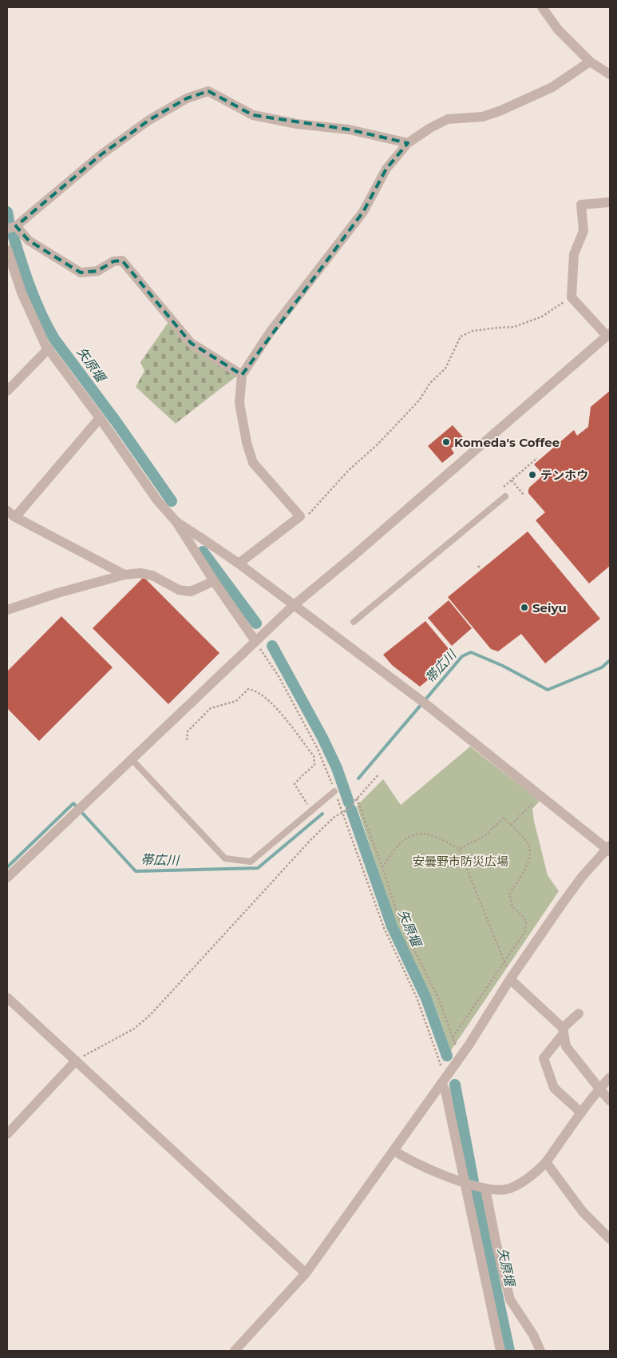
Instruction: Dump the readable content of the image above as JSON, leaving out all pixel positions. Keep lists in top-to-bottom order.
{
  "water": ["矢原堰", "帯広川"],
  "parks": ["安曇野市防災広場"],
  "places": ["Komeda's Coffee", "テンホウ", "Seiyu"]
}
